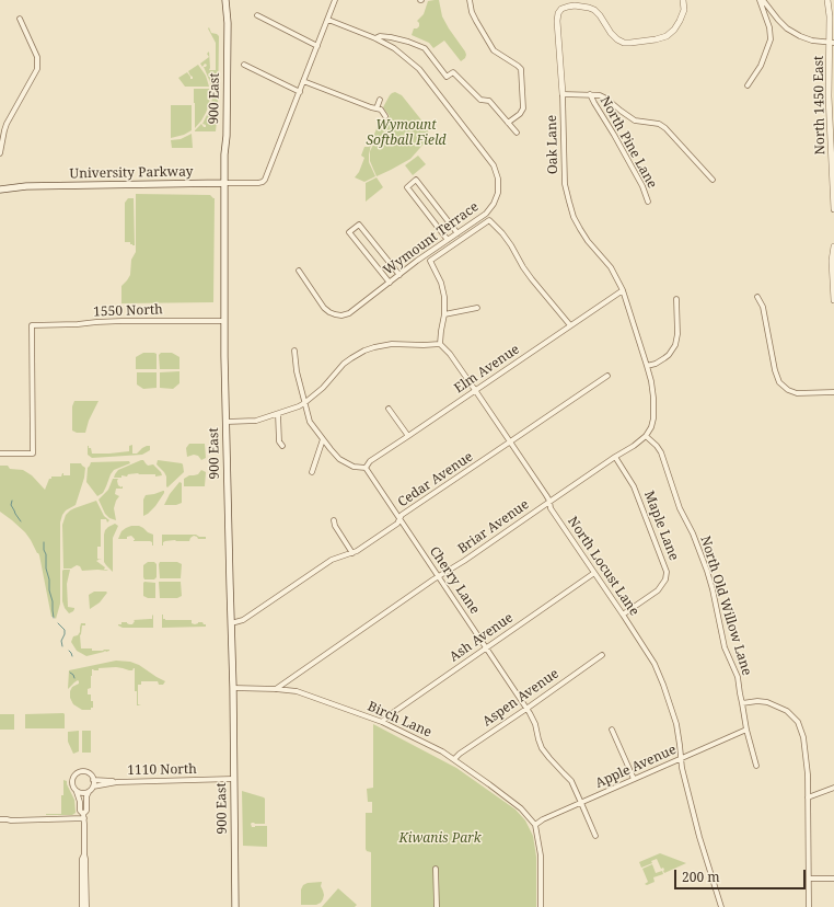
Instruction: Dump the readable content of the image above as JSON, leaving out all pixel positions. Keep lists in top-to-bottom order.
{
  "streets": {
    "main road": ["900 East", "University Parkway"],
    "street": [
      "North 1450 East",
      "North Pine Lane",
      "Oak Lane",
      "Wymount Terrace",
      "1550 North",
      "Elm Avenue",
      "Cedar Avenue",
      "Maple Lane",
      "Briar Avenue",
      "North Locust Lane",
      "Cherry Lane",
      "North Old Willow Lane",
      "Ash Avenue",
      "Aspen Avenue",
      "Birch Lane",
      "Apple Avenue",
      "1110 North"
    ]
  },
  "crossings": [
    ["900 East", "University Parkway"],
    ["900 East", "1550 North"],
    ["900 East", "Cedar Avenue"],
    ["900 East", "Birch Lane"],
    ["900 East", "1110 North"],
    ["Oak Lane", "Elm Avenue"],
    ["Oak Lane", "Briar Avenue"],
    ["Elm Avenue", "North Locust Lane"],
    ["Elm Avenue", "Cherry Lane"],
    ["Cedar Avenue", "North Locust Lane"],
    ["Cedar Avenue", "Cherry Lane"],
    ["Maple Lane", "Briar Avenue"],
    ["Maple Lane", "North Locust Lane"],
    ["Briar Avenue", "North Locust Lane"],
    ["Briar Avenue", "Cherry Lane"],
    ["Briar Avenue", "North Old Willow Lane"],
    ["Briar Avenue", "Birch Lane"],
    ["North Locust Lane", "Ash Avenue"],
    ["North Locust Lane", "Apple Avenue"],
    ["Cherry Lane", "Ash Avenue"],
    ["Cherry Lane", "Aspen Avenue"],
    ["Cherry Lane", "Apple Avenue"],
    ["North Old Willow Lane", "Apple Avenue"],
    ["Ash Avenue", "Birch Lane"],
    ["Aspen Avenue", "Birch Lane"],
    ["Birch Lane", "Apple Avenue"]
  ],
  "parks": ["Wymount Softball Field", "Kiwanis Park"],
  "scale_bar": "200 m"
}
